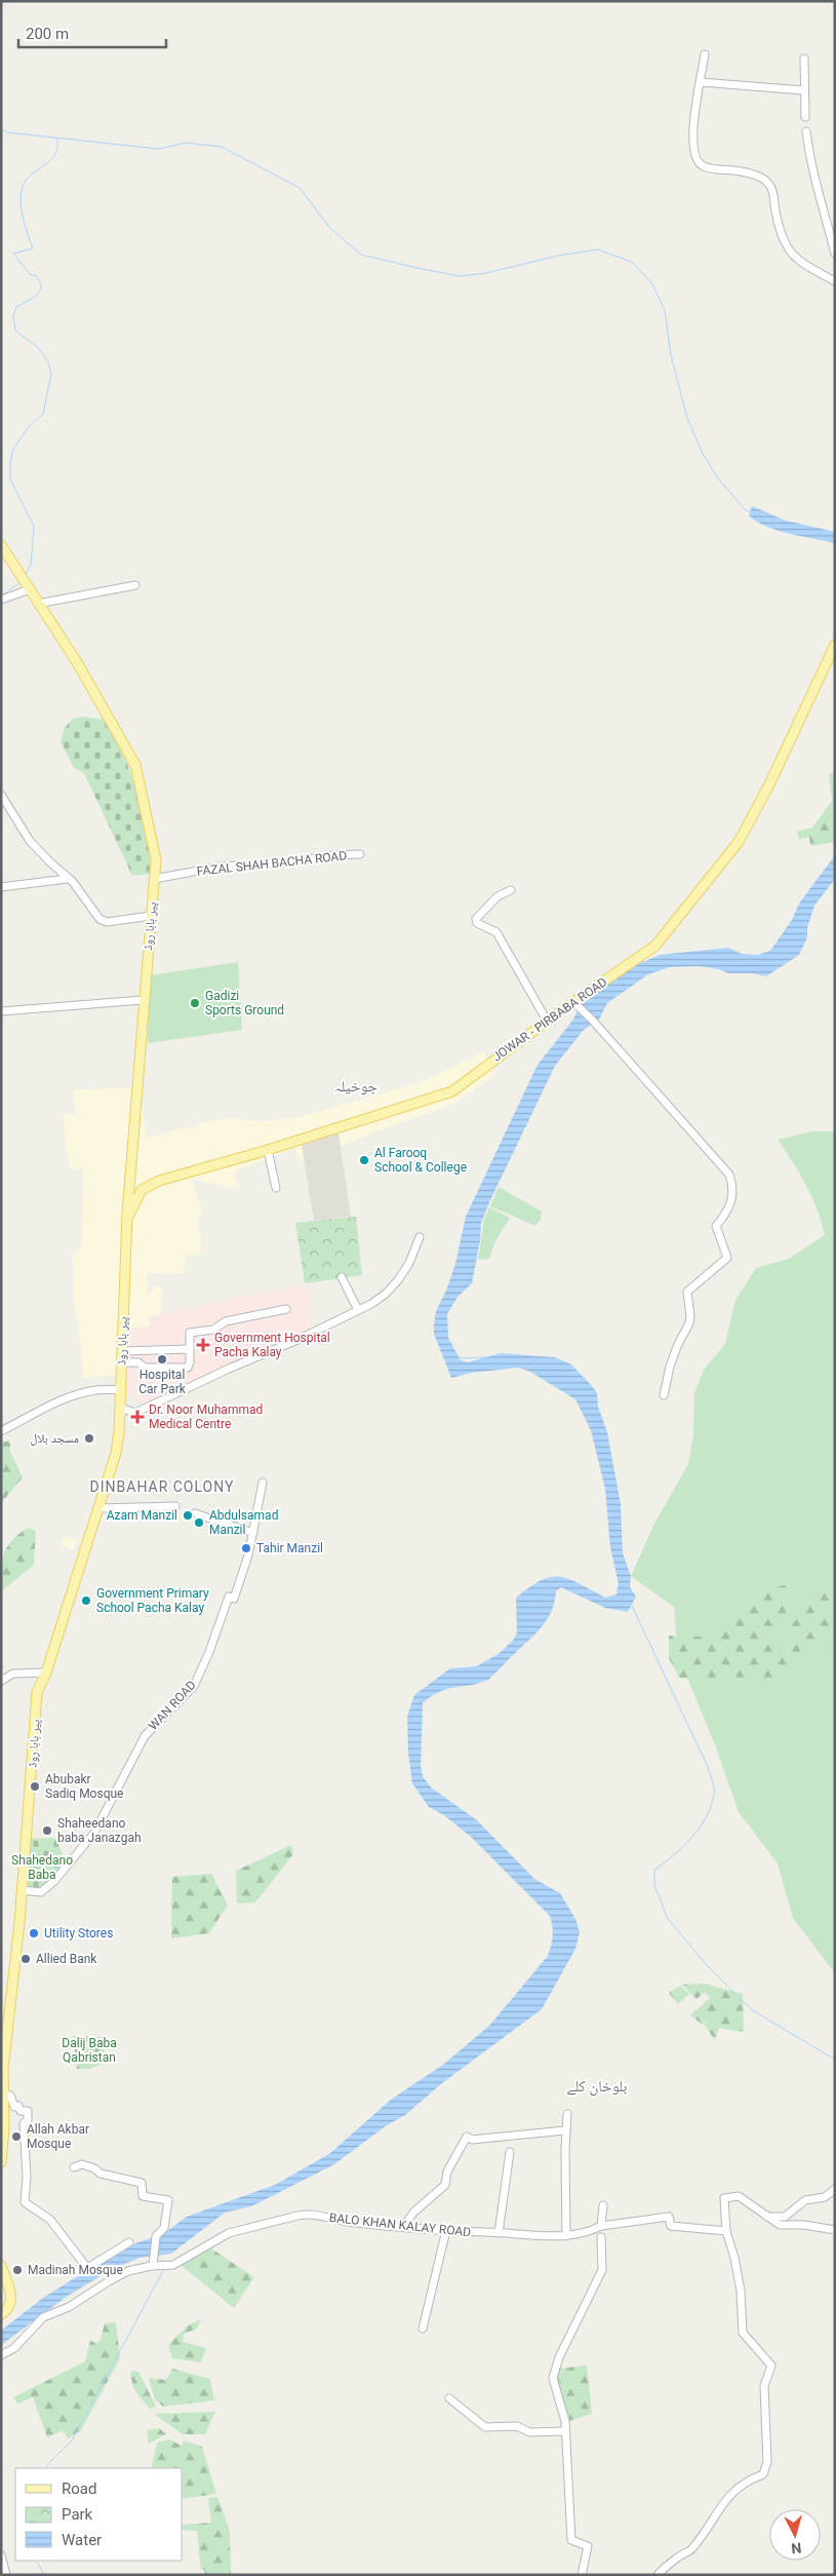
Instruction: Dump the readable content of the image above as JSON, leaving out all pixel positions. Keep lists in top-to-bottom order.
{
  "streets": {
    "main road": ["پیر بابا روڈ", "JOWAR - PIRBABA ROAD"],
    "street": ["FAZAL SHAH BACHA ROAD", "WAN ROAD", "BALO KHAN KALAY ROAD"]
  },
  "crossings": [
    ["FAZAL SHAH BACHA ROAD", "پیر بابا روڈ"],
    ["پیر بابا روڈ", "WAN ROAD"]
  ],
  "districts": ["جوخیلہ", "DINBAHAR COLONY", "بلوخان كلے"],
  "parks": ["Shahedano Baba", "Dalij Baba Qabristan"],
  "places": {
    "other": [
      "Gadizi Sports Ground",
      "Al Farooq School & College",
      "Hospital Car Park",
      "مسجد بلال",
      "Azam Manzil",
      "Abdulsamad Manzil",
      "Tahir Manzil",
      "Government Primary School Pacha Kalay",
      "Abubakr Sadiq Mosque",
      "Shaheedano baba Janazgah",
      "Utility Stores",
      "Allied Bank",
      "Allah Akbar Mosque",
      "Madinah Mosque"
    ],
    "health": ["Government Hospital Pacha Kalay", "Dr. Noor Muhammad Medical Centre"]
  },
  "legend": ["Road", "Park", "Water"],
  "scale_bar": "200 m",
  "north": "bottom"
}
